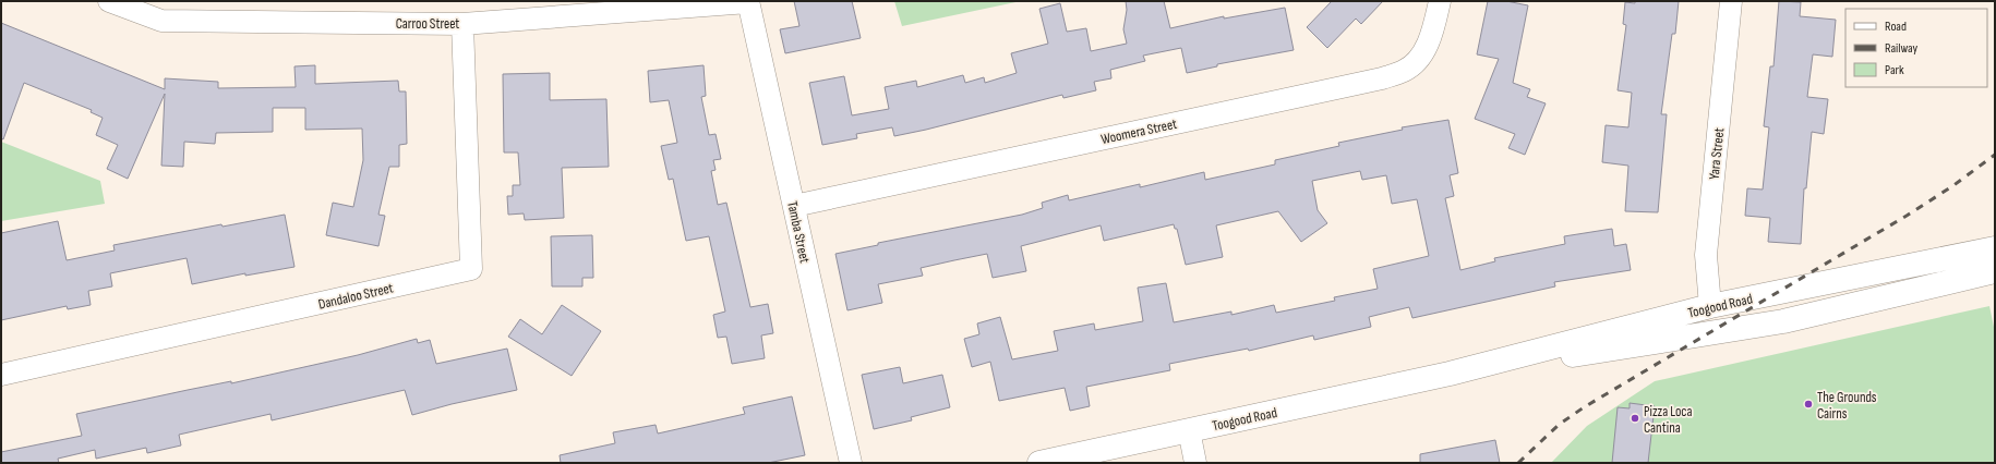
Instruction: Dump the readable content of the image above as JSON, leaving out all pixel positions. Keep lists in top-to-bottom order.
{
  "streets": {
    "street": [
      "Carroo Street",
      "Woomera Street",
      "Yara Street",
      "Tamba Street",
      "Dandaloo Street",
      "Toogood Road"
    ]
  },
  "crossings": [
    ["Carroo Street", "Tamba Street"],
    ["Carroo Street", "Dandaloo Street"],
    ["Woomera Street", "Tamba Street"],
    ["Yara Street", "Toogood Road"]
  ],
  "places": ["The Grounds Cairns", "Pizza Loca Cantina"],
  "legend": ["Road", "Railway", "Park"]
}
